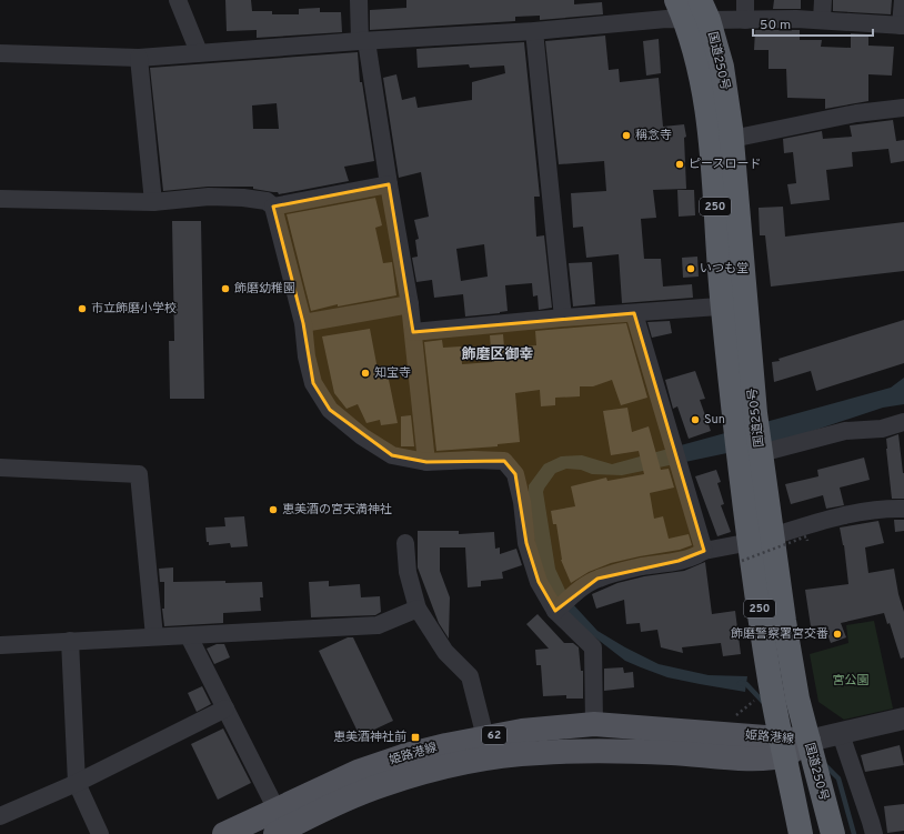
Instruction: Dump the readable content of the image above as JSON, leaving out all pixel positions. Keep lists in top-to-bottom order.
{
  "streets": {
    "highway": ["国道250号", "250"],
    "main road": ["62", "姫路港線"]
  },
  "crossings": [
    ["国道250号", "姫路港線"]
  ],
  "districts": ["飾磨区御幸"],
  "parks": ["宮公園"],
  "places": {
    "other": [
      "稱念寺",
      "ピースロード",
      "いつも堂",
      "飾磨幼稚園",
      "市立飾磨小学校",
      "知宝寺",
      "Sun",
      "恵美酒の宮天満神社",
      "飾磨警察署宮交番"
    ],
    "transit": ["恵美酒神社前"]
  },
  "scale_bar": "50 m"
}
